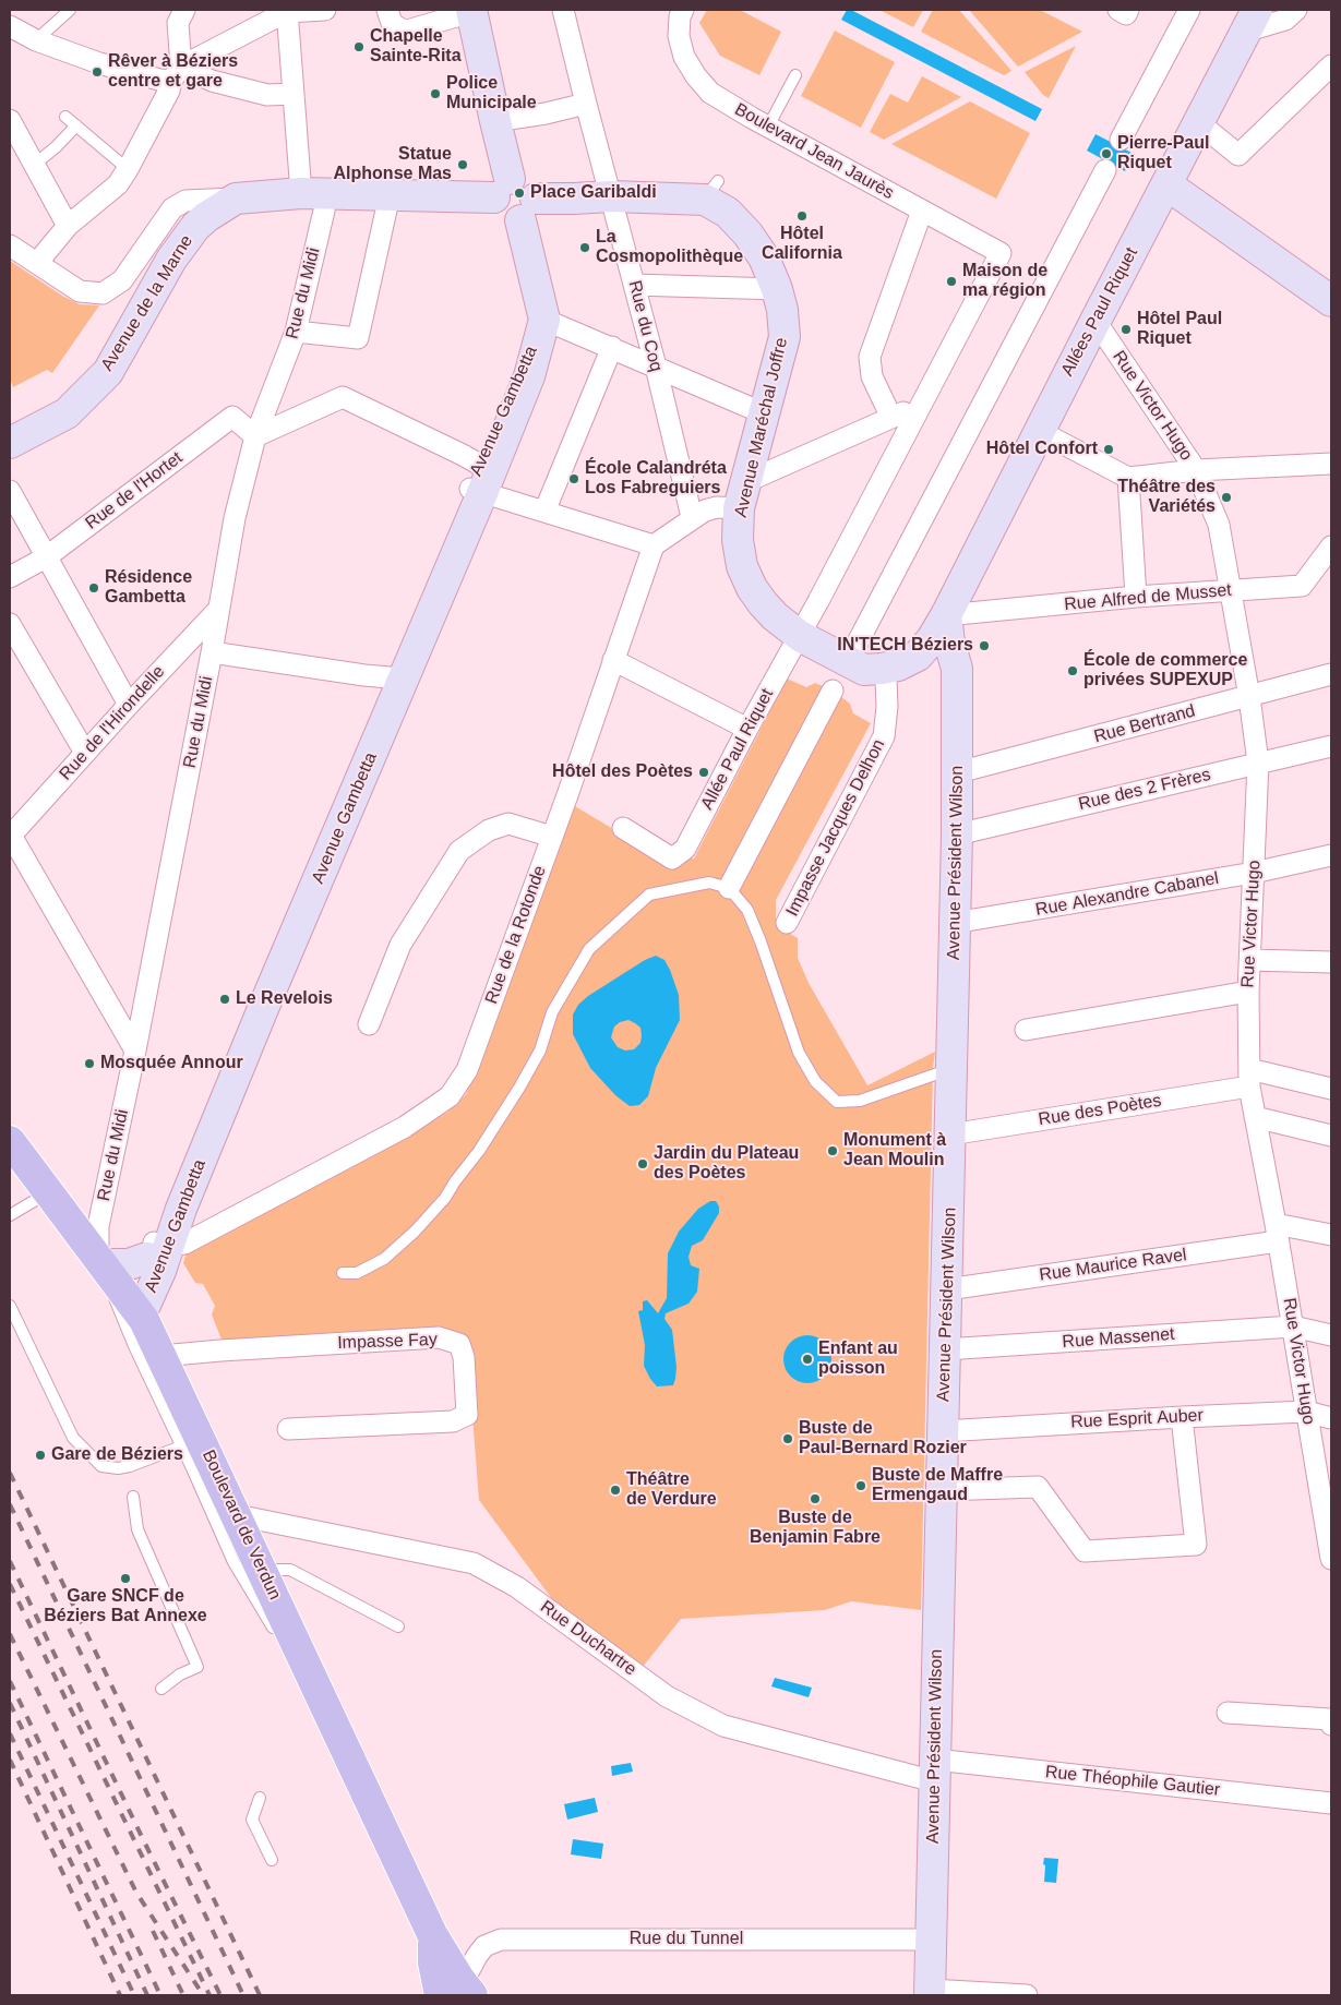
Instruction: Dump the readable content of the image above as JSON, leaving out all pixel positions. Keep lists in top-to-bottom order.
{
  "streets": {
    "main road": [
      "Avenue de la Marne",
      "Allées Paul Riquet",
      "Avenue Gambetta",
      "Avenue Maréchal Joffre",
      "Avenue Président Wilson",
      "Boulevard de Verdun"
    ],
    "street": [
      "Boulevard Jean Jaurès",
      "Rue du Midi",
      "Rue du Coq",
      "Rue Victor Hugo",
      "Rue de l'Hortet",
      "Rue Alfred de Musset",
      "Rue de l'Hirondelle",
      "Rue Bertrand",
      "Allée Paul Riquet",
      "Rue des 2 Frères",
      "Impasse Jacques Delhon",
      "Rue Alexandre Cabanel",
      "Rue de la Rotonde",
      "Rue des Poètes",
      "Rue Maurice Ravel",
      "Rue Massenet",
      "Impasse Fay",
      "Rue Esprit Auber",
      "Rue Duchartre",
      "Rue Théophile Gautier",
      "Rue du Tunnel"
    ]
  },
  "crossings": [
    ["Rue du Midi", "Avenue de la Marne"],
    ["Rue du Midi", "Avenue Gambetta"],
    ["Rue du Midi", "Rue de l'Hortet"],
    ["Rue du Midi", "Rue de l'Hirondelle"],
    ["Rue du Midi", "Boulevard de Verdun"],
    ["Allées Paul Riquet", "Rue Victor Hugo"],
    ["Allées Paul Riquet", "Rue Alfred de Musset"],
    ["Allées Paul Riquet", "Avenue Président Wilson"],
    ["Rue du Coq", "Avenue Maréchal Joffre"],
    ["Rue Victor Hugo", "Rue Alfred de Musset"],
    ["Rue Victor Hugo", "Rue Bertrand"],
    ["Rue Victor Hugo", "Rue des 2 Frères"],
    ["Rue Victor Hugo", "Rue Alexandre Cabanel"],
    ["Rue Victor Hugo", "Rue des Poètes"],
    ["Rue Victor Hugo", "Rue Maurice Ravel"],
    ["Rue Victor Hugo", "Rue Massenet"],
    ["Rue Victor Hugo", "Rue Esprit Auber"],
    ["Avenue Gambetta", "Rue de la Rotonde"],
    ["Avenue Gambetta", "Boulevard de Verdun"],
    ["Avenue Maréchal Joffre", "Allée Paul Riquet"],
    ["Avenue Maréchal Joffre", "Impasse Jacques Delhon"],
    ["Rue Alfred de Musset", "Avenue Président Wilson"],
    ["Rue Bertrand", "Avenue Président Wilson"],
    ["Rue des 2 Frères", "Avenue Président Wilson"],
    ["Avenue Président Wilson", "Rue Alexandre Cabanel"],
    ["Avenue Président Wilson", "Rue des Poètes"],
    ["Avenue Président Wilson", "Rue Maurice Ravel"],
    ["Avenue Président Wilson", "Rue Massenet"],
    ["Avenue Président Wilson", "Rue Esprit Auber"],
    ["Avenue Président Wilson", "Rue Duchartre"],
    ["Avenue Président Wilson", "Rue Théophile Gautier"],
    ["Avenue Président Wilson", "Rue du Tunnel"],
    ["Impasse Fay", "Boulevard de Verdun"],
    ["Boulevard de Verdun", "Rue Duchartre"],
    ["Boulevard de Verdun", "Rue du Tunnel"],
    ["Rue Duchartre", "Rue Théophile Gautier"]
  ],
  "places": [
    "Chapelle Sainte-Rita",
    "Rêver à Béziers centre et gare",
    "Police Municipale",
    "Pierre-Paul Riquet",
    "Statue Alphonse Mas",
    "Place Garibaldi",
    "Hôtel California",
    "La Cosmopolithèque",
    "Maison de ma région",
    "Hôtel Paul Riquet",
    "Hôtel Confort",
    "École Calandréta Los Fabreguiers",
    "Théâtre des Variétés",
    "Résidence Gambetta",
    "IN'TECH Béziers",
    "École de commerce privées SUPEXUP",
    "Hôtel des Poètes",
    "Le Revelois",
    "Mosquée Annour",
    "Monument à Jean Moulin",
    "Jardin du Plateau des Poètes",
    "Enfant au poisson",
    "Buste de Paul-Bernard Rozier",
    "Gare de Béziers",
    "Buste de Maffre Ermengaud",
    "Théâtre de Verdure",
    "Buste de Benjamin Fabre",
    "Gare SNCF de Béziers Bat Annexe"
  ]
}
